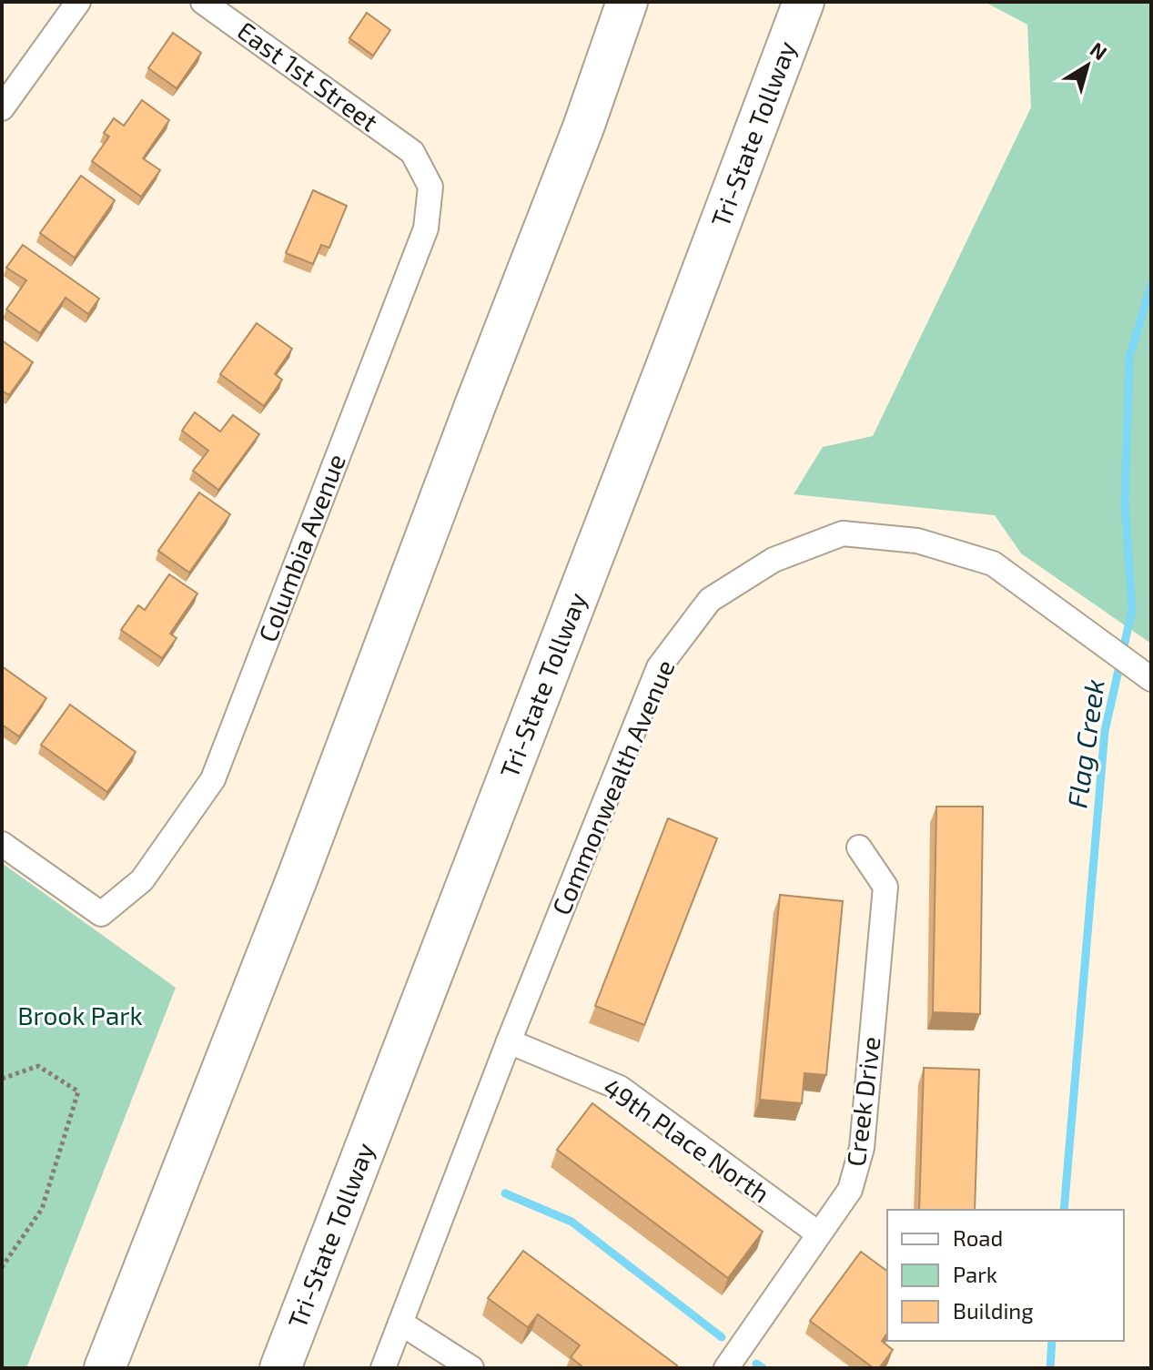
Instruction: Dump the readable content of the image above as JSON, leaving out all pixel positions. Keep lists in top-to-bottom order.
{
  "streets": {
    "highway": ["Tri-State Tollway"],
    "street": [
      "East 1st Street",
      "Columbia Avenue",
      "Commonwealth Avenue",
      "Creek Drive",
      "49th Place North"
    ]
  },
  "crossings": [
    ["East 1st Street", "Columbia Avenue"],
    ["Commonwealth Avenue", "49th Place North"],
    ["Creek Drive", "49th Place North"]
  ],
  "water": ["Flag Creek"],
  "parks": ["Brook Park"],
  "legend": ["Road", "Park", "Building"],
  "north": "top right"
}
